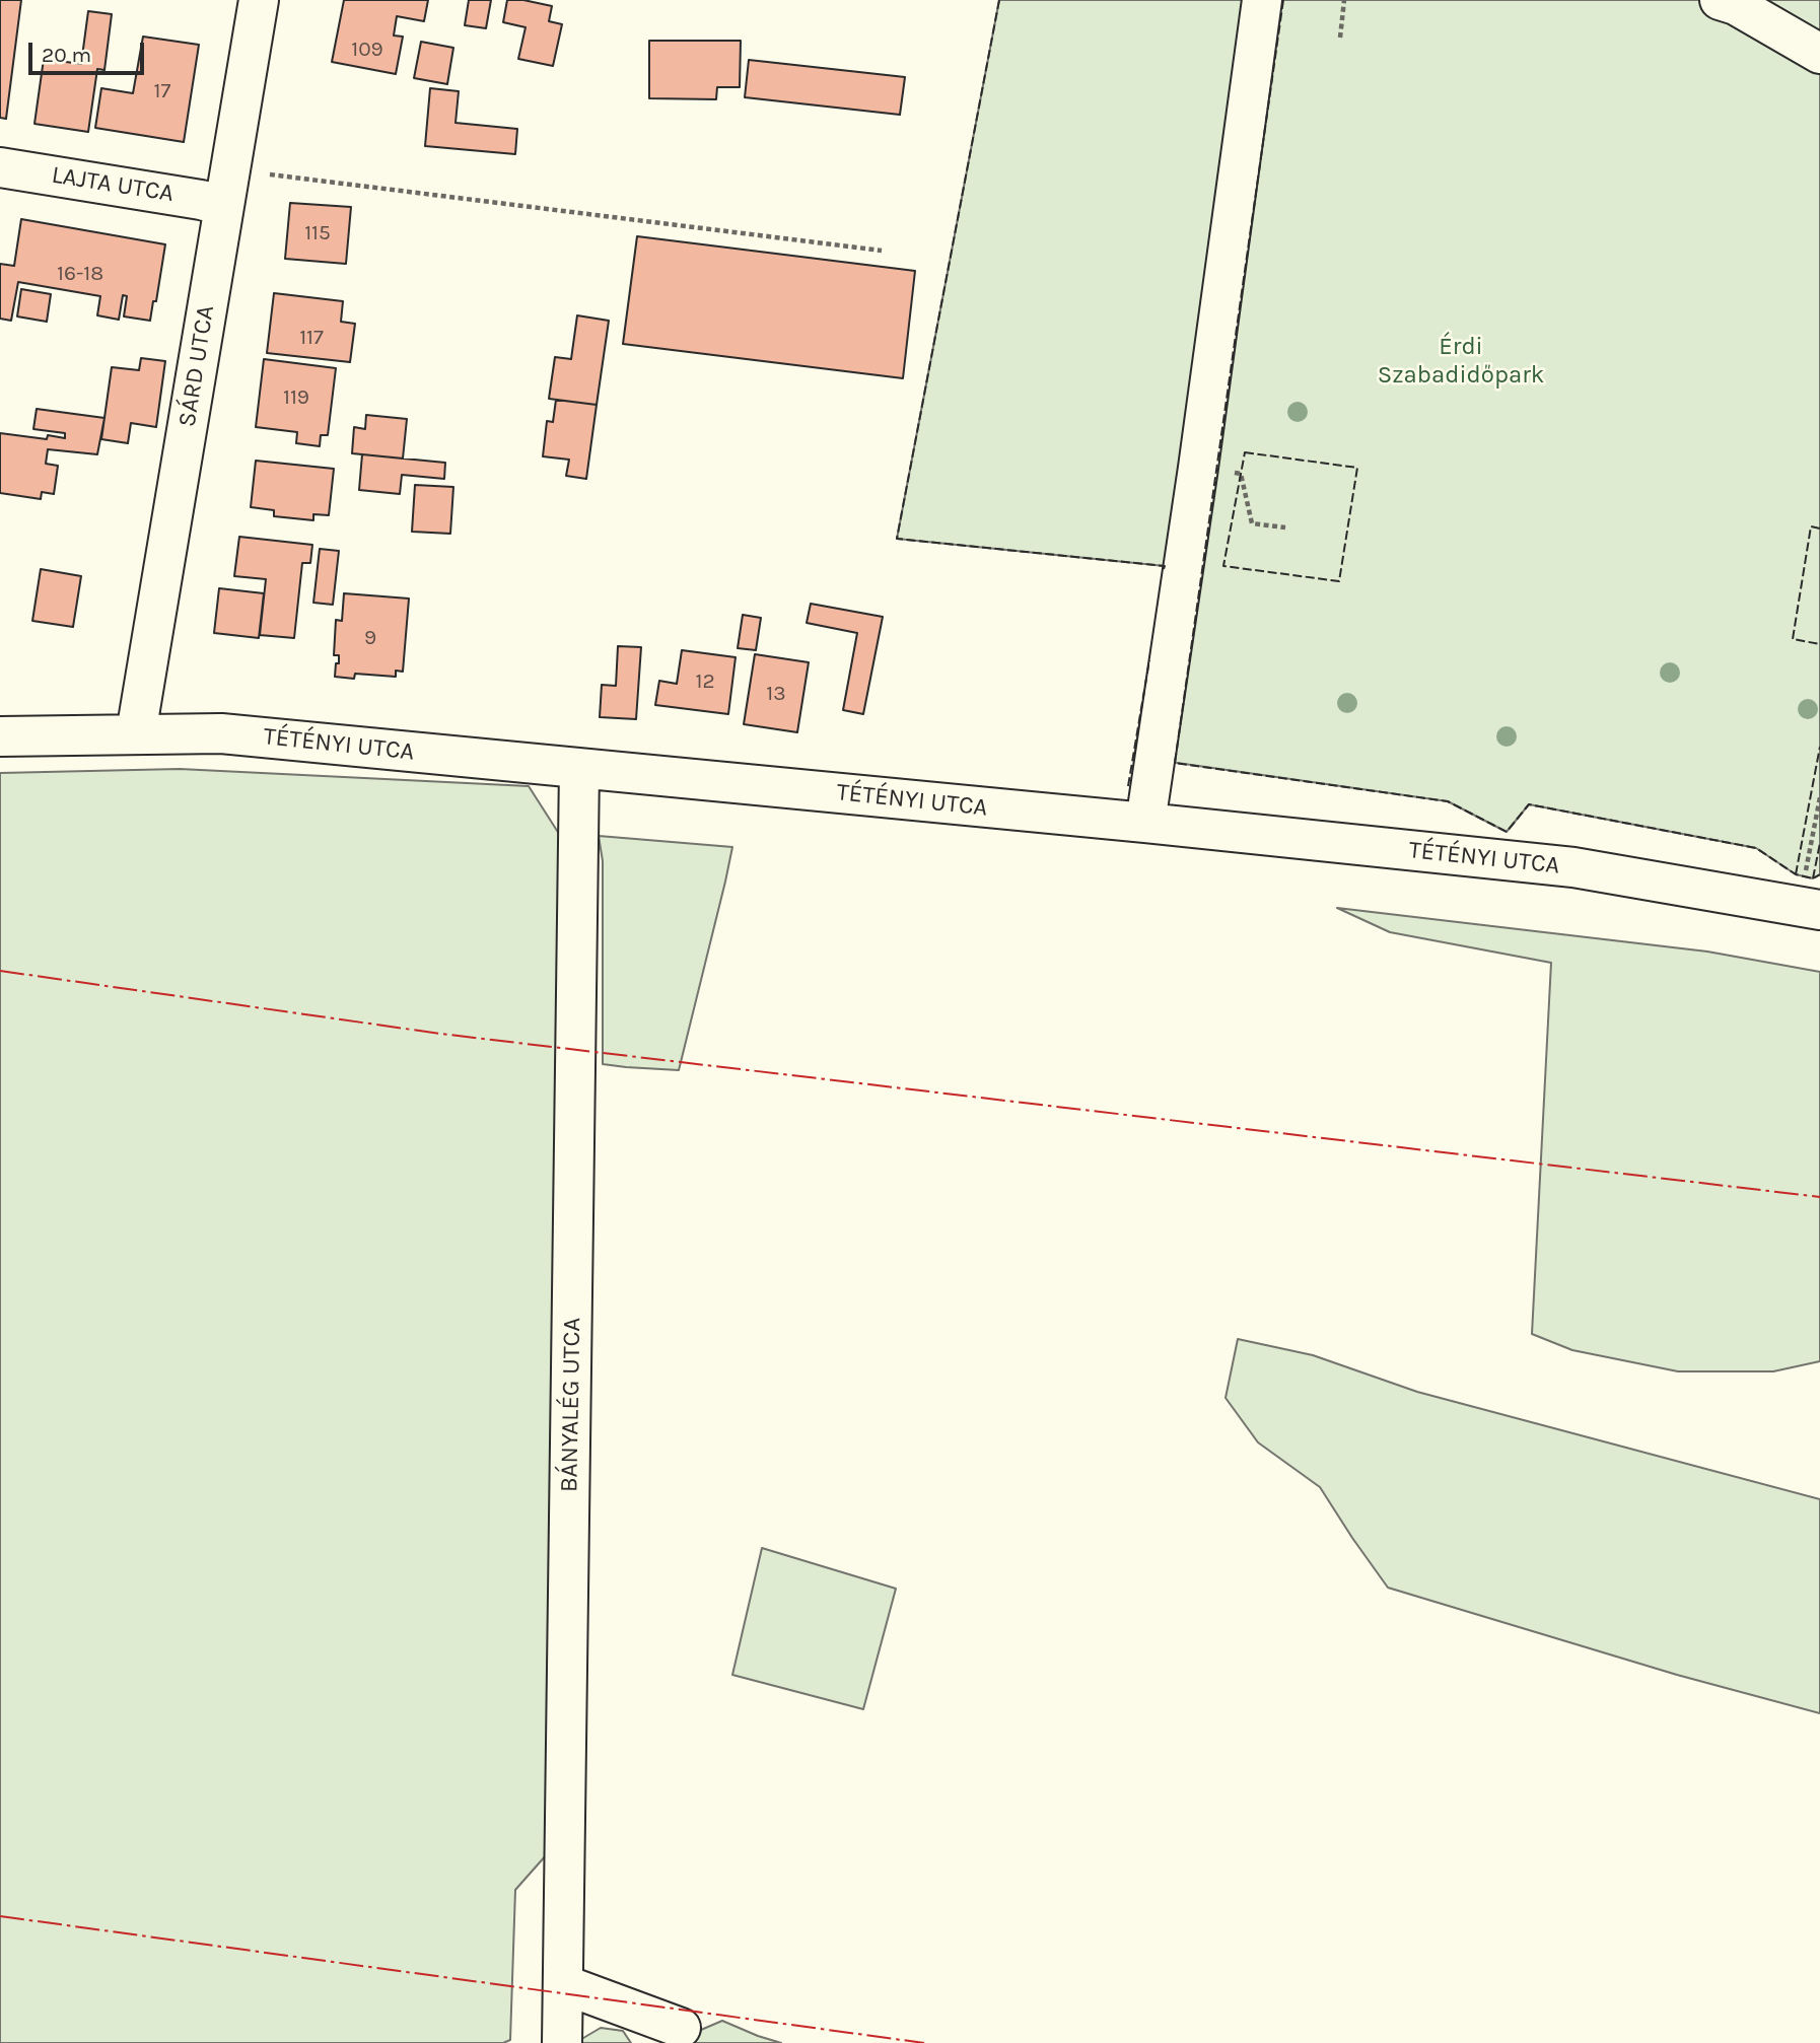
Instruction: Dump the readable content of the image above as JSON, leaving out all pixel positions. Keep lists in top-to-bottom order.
{
  "streets": {
    "street": [
      "LAJTA UTCA",
      "SÁRD UTCA",
      "TÉTÉNYI UTCA",
      "BÁNYALÉG UTCA"
    ]
  },
  "crossings": [
    ["LAJTA UTCA", "SÁRD UTCA"],
    ["SÁRD UTCA", "TÉTÉNYI UTCA"],
    ["TÉTÉNYI UTCA", "BÁNYALÉG UTCA"]
  ],
  "parks": ["Érdi Szabadidőpark"],
  "house_numbers": [
    "109",
    "17",
    "115",
    "16-18",
    "117",
    "119",
    "9",
    "12",
    "13"
  ],
  "scale_bar": "20 m"
}
